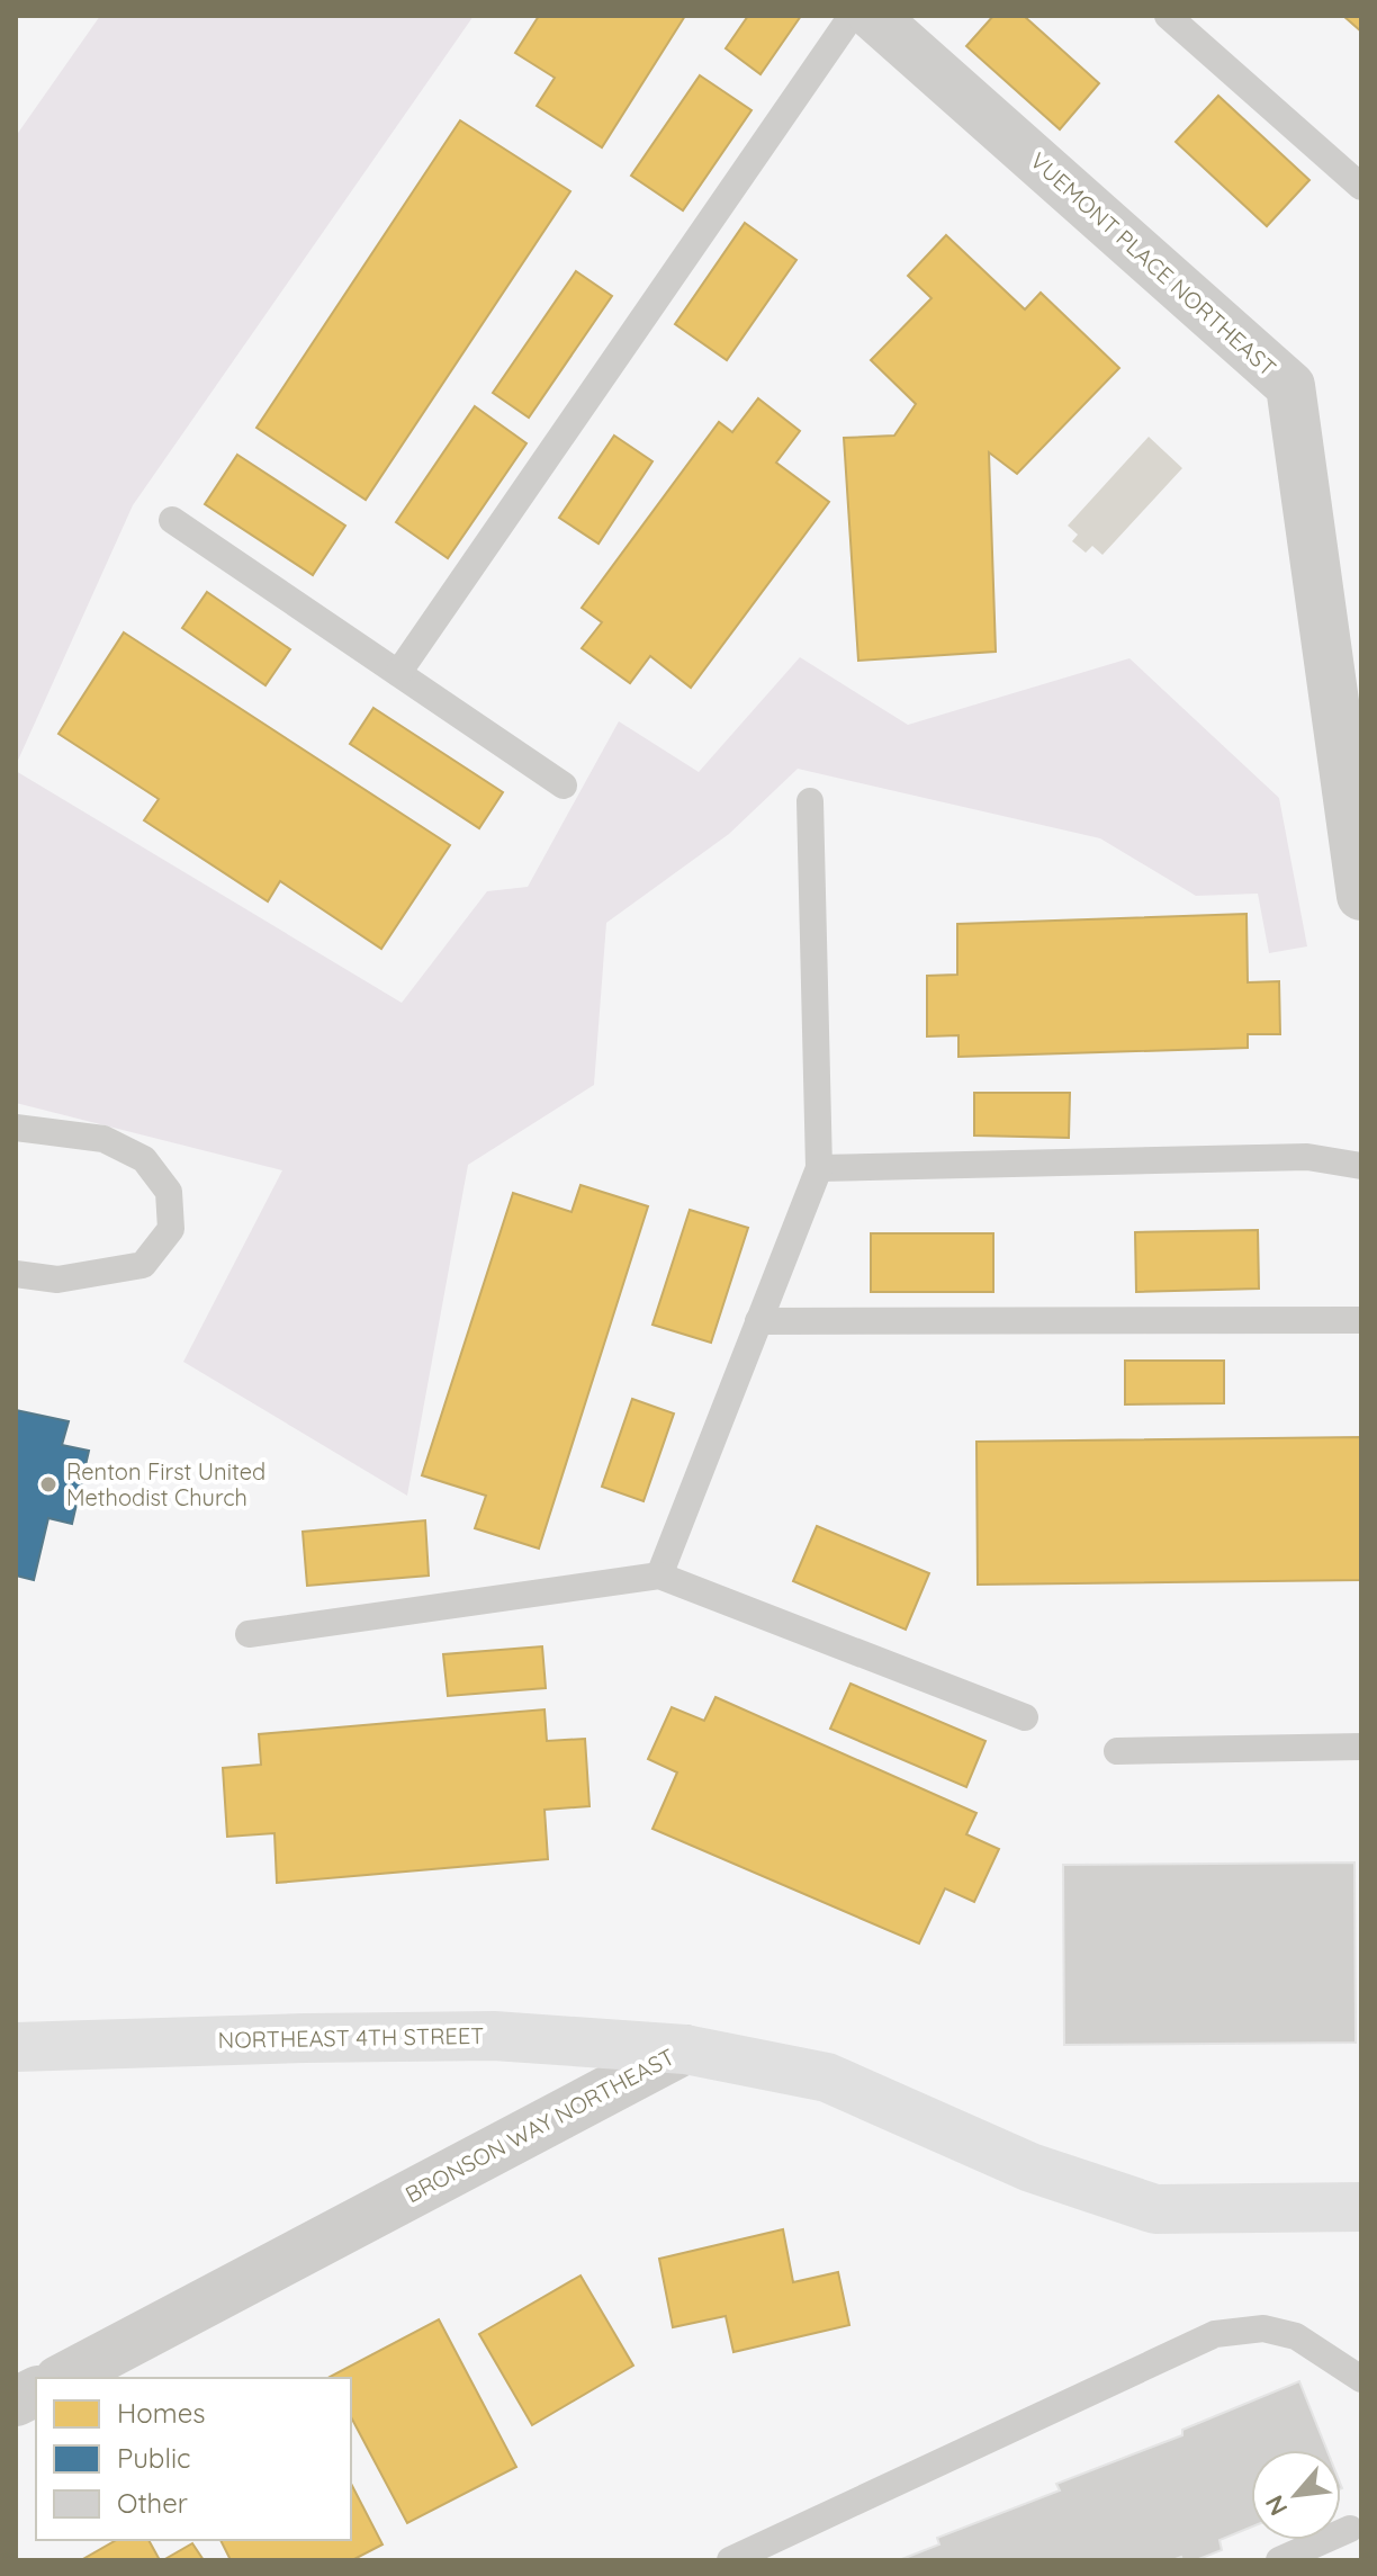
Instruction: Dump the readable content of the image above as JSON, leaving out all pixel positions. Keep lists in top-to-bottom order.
{
  "streets": {
    "street": ["VUEMONT PLACE NORTHEAST", "NORTHEAST 4TH STREET", "BRONSON WAY NORTHEAST"]
  },
  "crossings": [
    ["NORTHEAST 4TH STREET", "BRONSON WAY NORTHEAST"]
  ],
  "places": ["Renton First United Methodist Church"],
  "legend": ["Homes", "Public", "Other"],
  "north": "bottom left"
}
